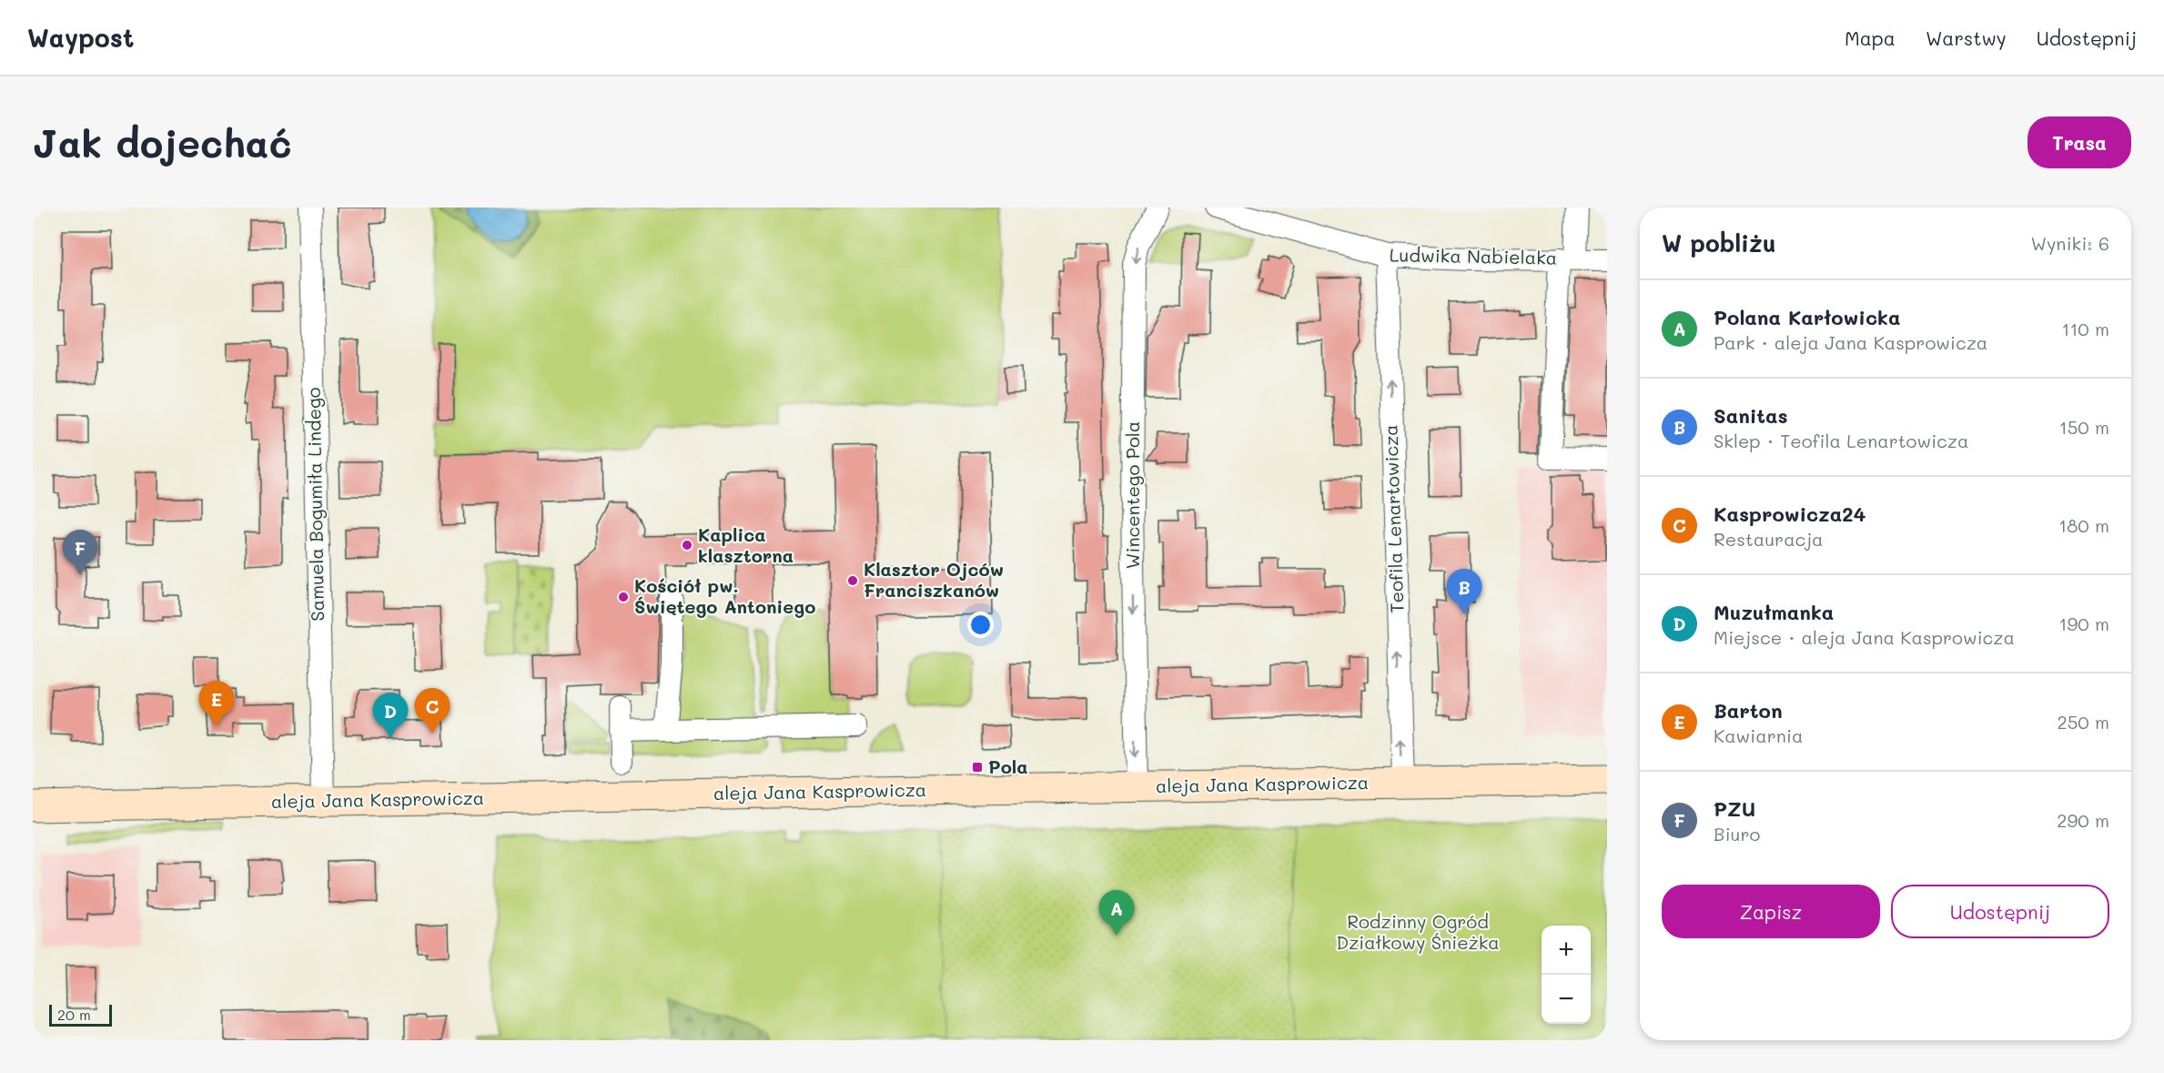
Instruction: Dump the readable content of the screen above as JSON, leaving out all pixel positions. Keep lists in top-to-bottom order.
{
  "streets": {
    "street": [
      "Ludwika Nabielaka",
      "Wincentego Pola",
      "Samuela Bogumiła Lindego",
      "Teofila Lenartowicza",
      "aleja Jana Kasprowicza"
    ]
  },
  "crossings": [
    ["Ludwika Nabielaka", "Teofila Lenartowicza"],
    ["Wincentego Pola", "aleja Jana Kasprowicza"],
    ["Samuela Bogumiła Lindego", "aleja Jana Kasprowicza"],
    ["Teofila Lenartowicza", "aleja Jana Kasprowicza"]
  ],
  "one_way": ["Wincentego Pola", "Teofila Lenartowicza"],
  "parks": ["Rodzinny Ogród Działkowy Śnieżka"],
  "places": {
    "other": ["Kaplica klasztorna", "Klasztor Ojców Franciszkanów", "Kościół pw. Świętego Antoniego"],
    "transit": ["Pola"]
  },
  "scale_bar": "20 m",
  "page": {
    "header": "Waypost",
    "nav": ["Mapa", "Warstwy", "Udostępnij"],
    "buttons": [
      "Trasa",
      ["Zapisz", "Udostępnij"]
    ],
    "title": "Jak dojechać",
    "heading": ["W pobliżu", "Wyniki: 6"],
    "list": [
      {
        "mark": "A",
        "name": "Polana Karłowicka",
        "note": "Park · aleja Jana Kasprowicza",
        "value": "110 m"
      },
      {
        "mark": "B",
        "name": "Sanitas",
        "note": "Sklep · Teofila Lenartowicza",
        "value": "150 m"
      },
      {
        "mark": "C",
        "name": "Kasprowicza24",
        "note": "Restauracja",
        "value": "180 m"
      },
      {
        "mark": "D",
        "name": "Muzułmanka",
        "note": "Miejsce · aleja Jana Kasprowicza",
        "value": "190 m"
      },
      {
        "mark": "E",
        "name": "Barton",
        "note": "Kawiarnia",
        "value": "250 m"
      },
      {
        "mark": "F",
        "name": "PZU",
        "note": "Biuro",
        "value": "290 m"
      }
    ],
    "pins": [
      "F",
      "B",
      "E",
      "C",
      "D",
      "A"
    ],
    "map_buttons": ["+", "−"],
    "scale": "20 m"
  }
}
